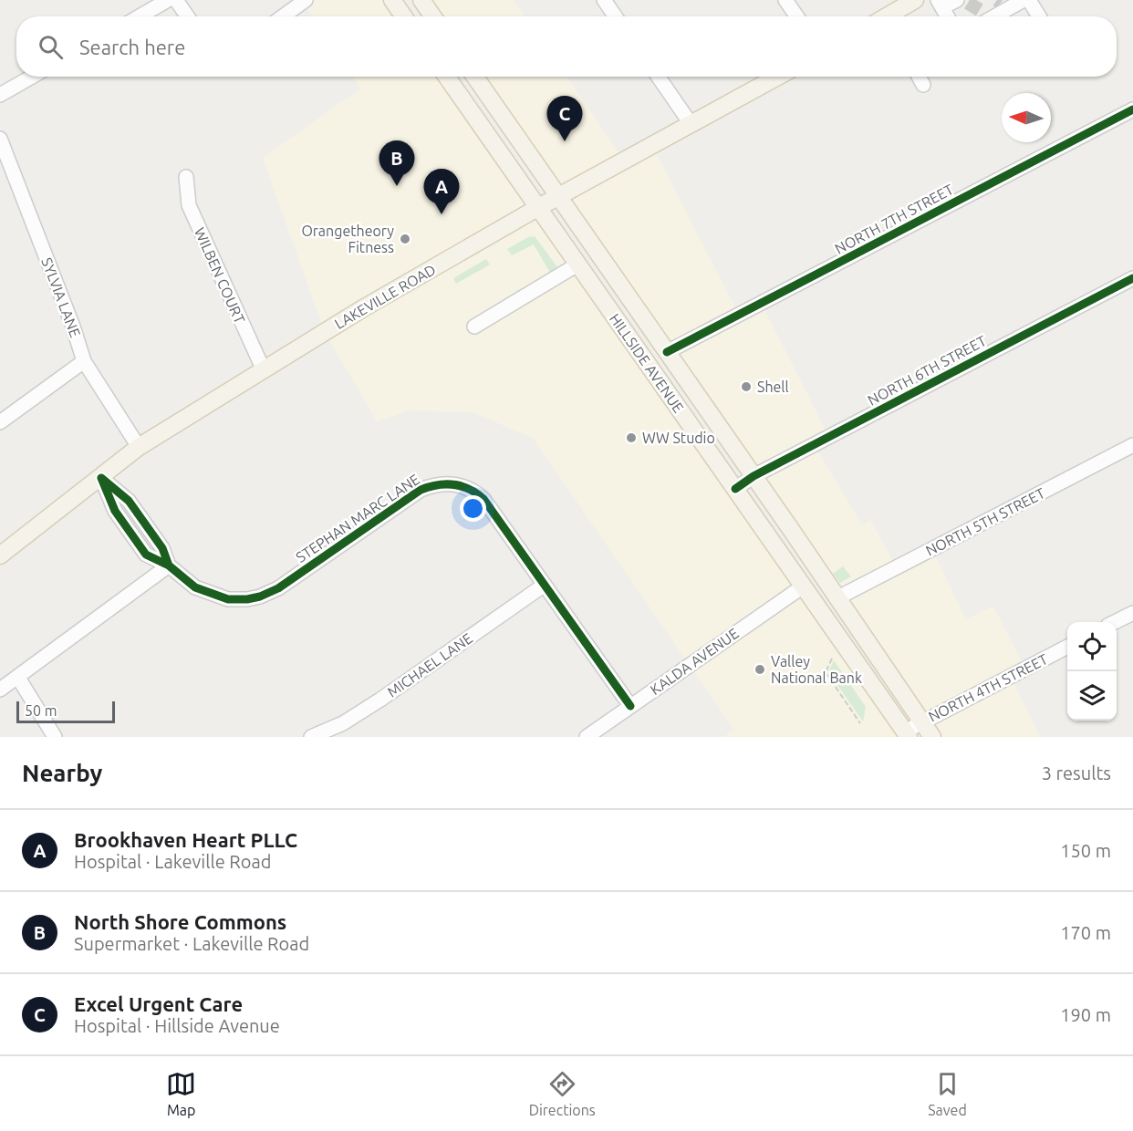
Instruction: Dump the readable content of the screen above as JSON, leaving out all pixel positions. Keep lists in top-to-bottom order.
{
  "streets": {
    "main road": ["LAKEVILLE ROAD", "HILLSIDE AVENUE"],
    "street": [
      "NORTH 7TH STREET",
      "WILBEN COURT",
      "SYLVIA LANE",
      "NORTH 6TH STREET",
      "STEPHAN MARC LANE",
      "NORTH 5TH STREET",
      "KALDA AVENUE",
      "MICHAEL LANE",
      "NORTH 4TH STREET"
    ]
  },
  "crossings": [
    ["NORTH 7TH STREET", "HILLSIDE AVENUE"],
    ["WILBEN COURT", "LAKEVILLE ROAD"],
    ["LAKEVILLE ROAD", "SYLVIA LANE"],
    ["LAKEVILLE ROAD", "HILLSIDE AVENUE"],
    ["LAKEVILLE ROAD", "STEPHAN MARC LANE"],
    ["HILLSIDE AVENUE", "NORTH 6TH STREET"],
    ["HILLSIDE AVENUE", "NORTH 5TH STREET"],
    ["HILLSIDE AVENUE", "KALDA AVENUE"],
    ["HILLSIDE AVENUE", "NORTH 4TH STREET"],
    ["STEPHAN MARC LANE", "KALDA AVENUE"],
    ["STEPHAN MARC LANE", "MICHAEL LANE"]
  ],
  "places": [
    "Orangetheory Fitness",
    "Shell",
    "WW Studio",
    "Valley National Bank"
  ],
  "scale_bar": "50 m",
  "north": "left",
  "page": {
    "search": "Search here",
    "pins": ["C", "B", "A"],
    "scale": "50 m",
    "heading": ["Nearby", "3 results"],
    "list": [
      {
        "mark": "A",
        "name": "Brookhaven Heart PLLC",
        "note": "Hospital · Lakeville Road",
        "value": "150 m"
      },
      {
        "mark": "B",
        "name": "North Shore Commons",
        "note": "Supermarket · Lakeville Road",
        "value": "170 m"
      },
      {
        "mark": "C",
        "name": "Excel Urgent Care",
        "note": "Hospital · Hillside Avenue",
        "value": "190 m"
      }
    ],
    "nav": ["Map", "Directions", "Saved"]
  }
}
